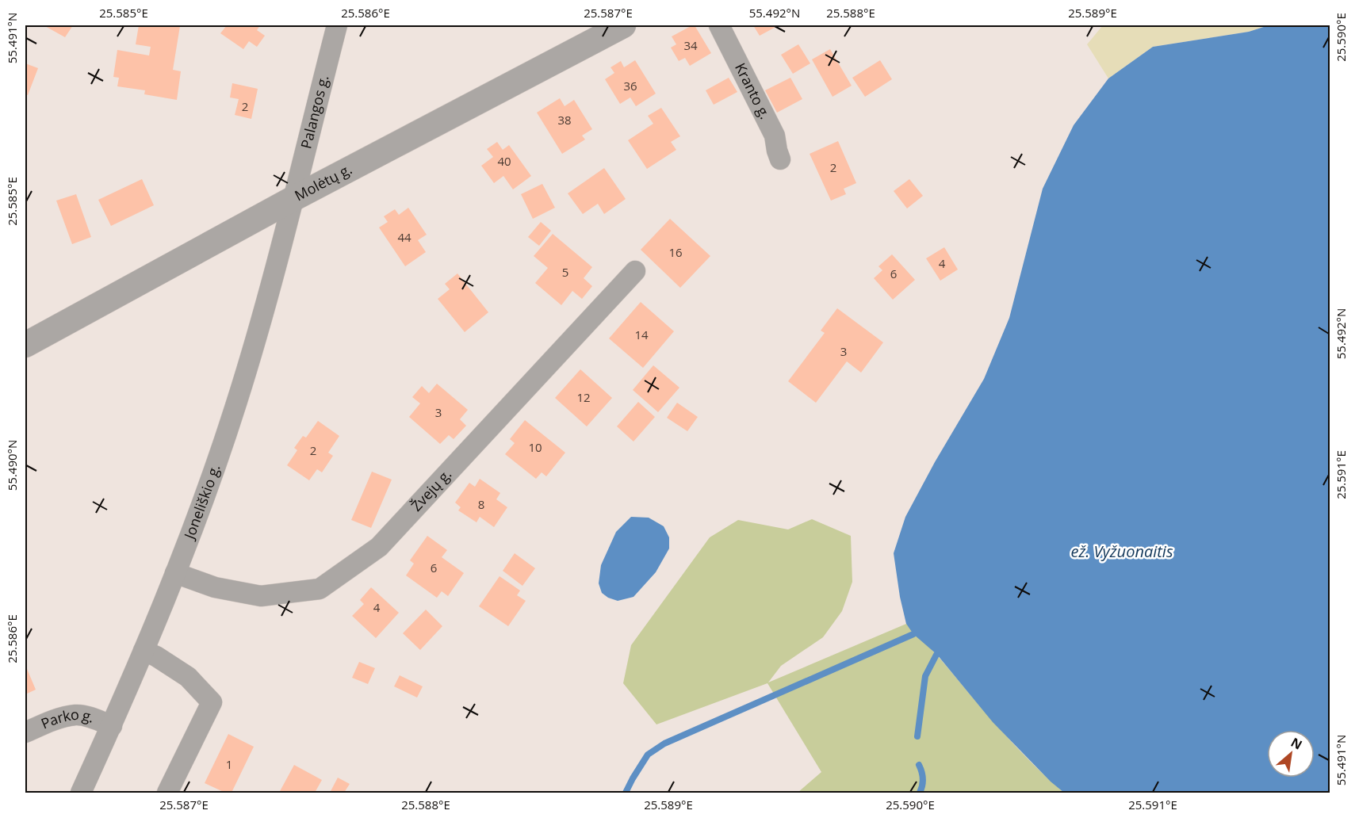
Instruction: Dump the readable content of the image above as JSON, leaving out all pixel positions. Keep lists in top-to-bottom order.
{
  "streets": {
    "street": [
      "Kranto g.",
      "Palangos g.",
      "Molėtų g.",
      "Žvejų g.",
      "Joneliškio g.",
      "Parko g."
    ]
  },
  "crossings": [
    ["Palangos g.", "Molėtų g."],
    ["Palangos g.", "Joneliškio g."],
    ["Molėtų g.", "Joneliškio g."],
    ["Žvejų g.", "Joneliškio g."],
    ["Joneliškio g.", "Parko g."]
  ],
  "water": ["ež. Vyžuonaitis"],
  "house_numbers": [
    "34",
    "36",
    "2",
    "38",
    "40",
    "2",
    "44",
    "16",
    "4",
    "5",
    "6",
    "14",
    "3",
    "12",
    "3",
    "10",
    "2",
    "8",
    "6",
    "4",
    "1"
  ],
  "north": "top right",
  "coordinates": [
    "25.585°E",
    "25.586°E",
    "25.587°E",
    "55.492°N",
    "25.588°E",
    "25.589°E",
    "25.590°E",
    "55.491°N",
    "55.490°N",
    "25.591°E"
  ]
}
